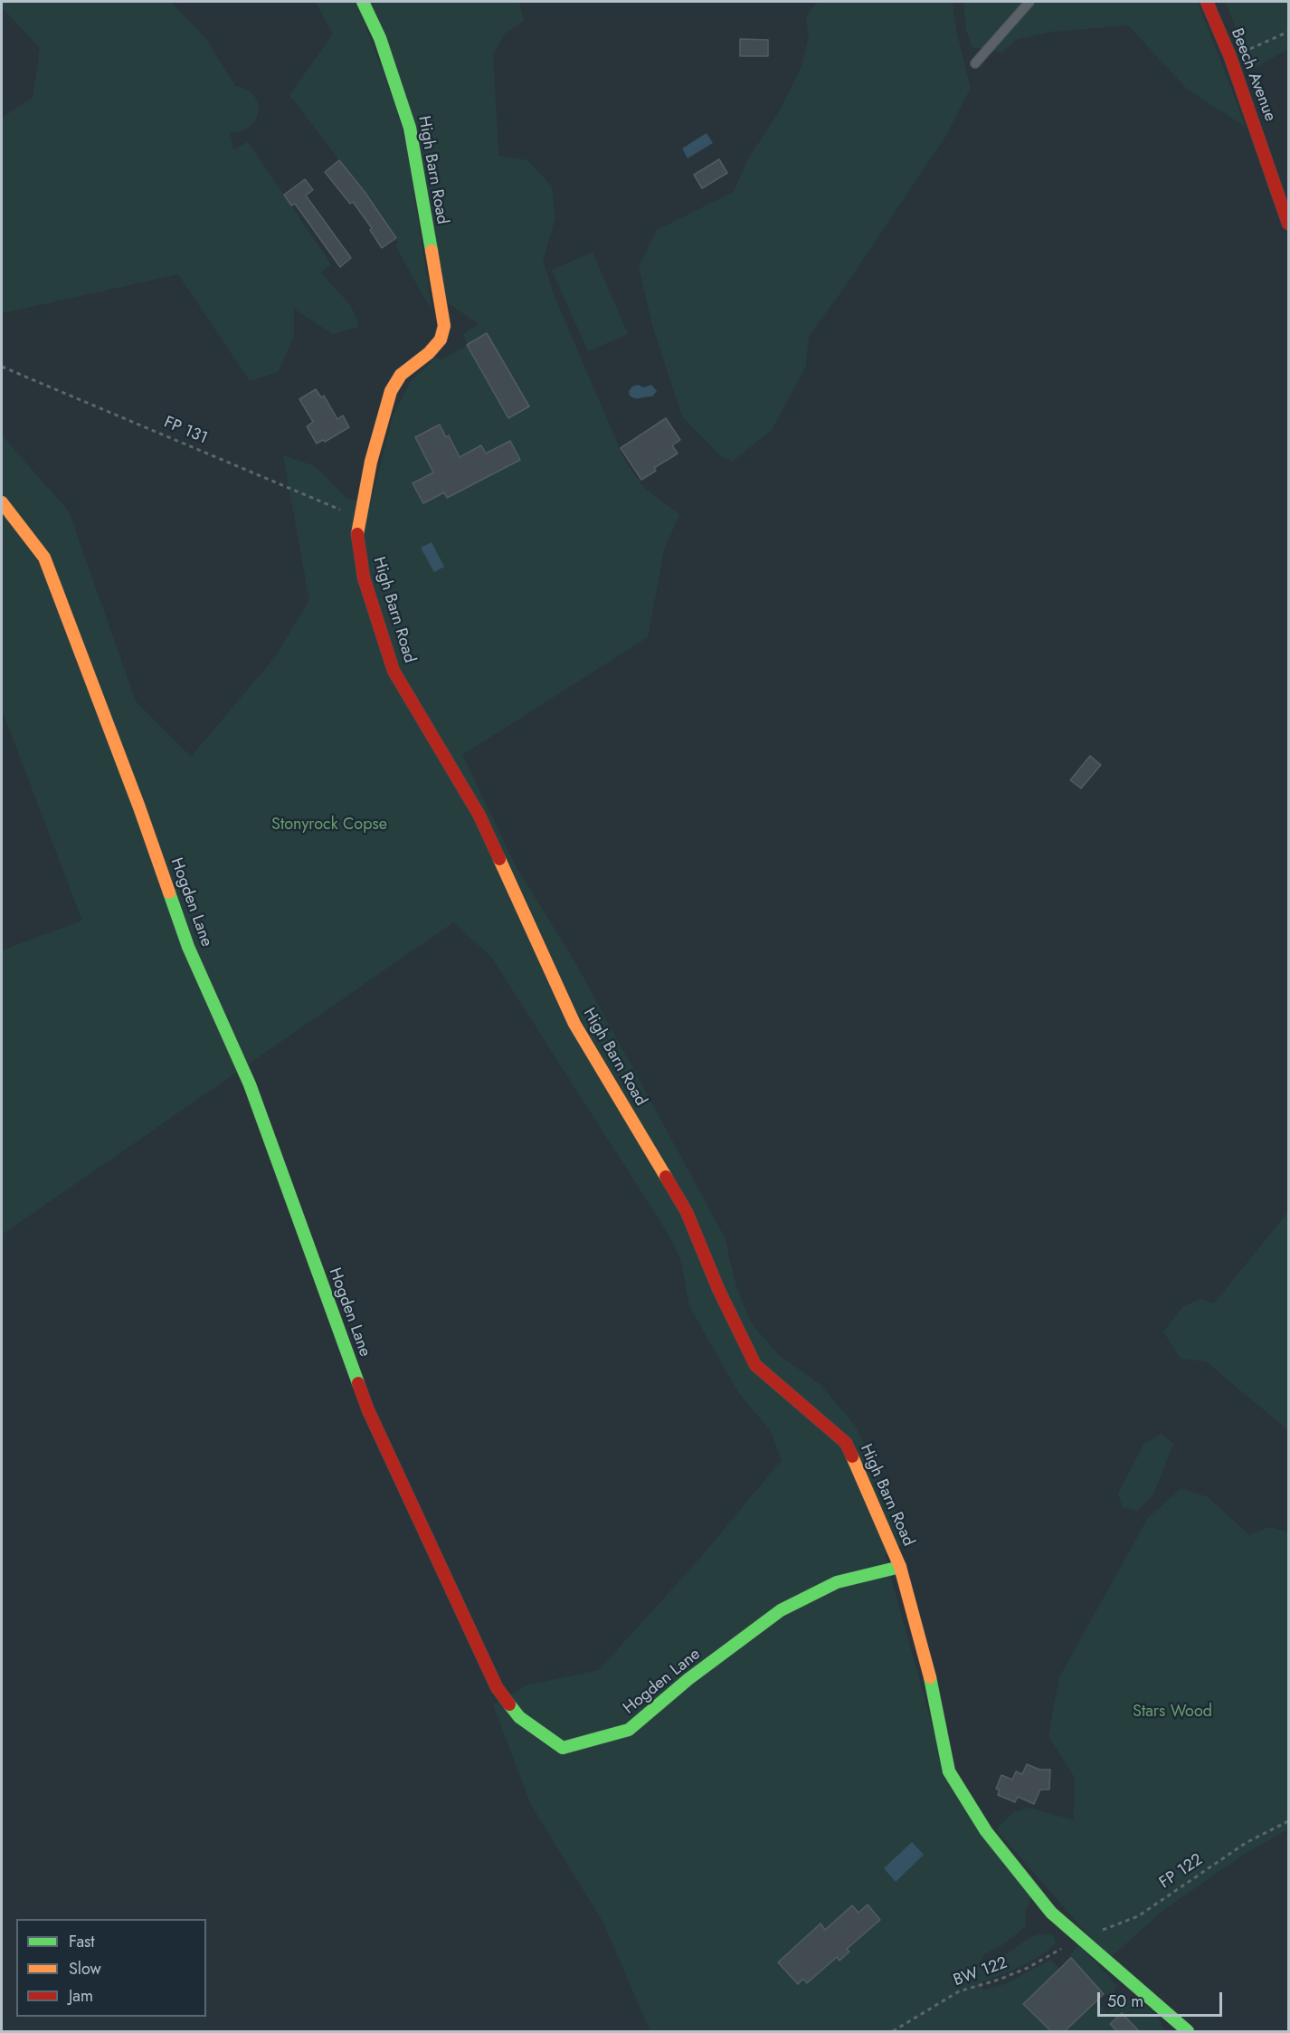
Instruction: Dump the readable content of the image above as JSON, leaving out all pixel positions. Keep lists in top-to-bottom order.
{
  "streets": {
    "street": ["Beech Avenue", "High Barn Road", "Hogden Lane"],
    "path": ["FP 131", "FP 122", "BW 122"]
  },
  "crossings": [
    ["High Barn Road", "FP 131"],
    ["High Barn Road", "Hogden Lane"],
    ["High Barn Road", "BW 122"]
  ],
  "parks": ["Stonyrock Copse", "Stars Wood"],
  "legend": ["Fast", "Slow", "Jam"],
  "scale_bar": "50 m"
}
